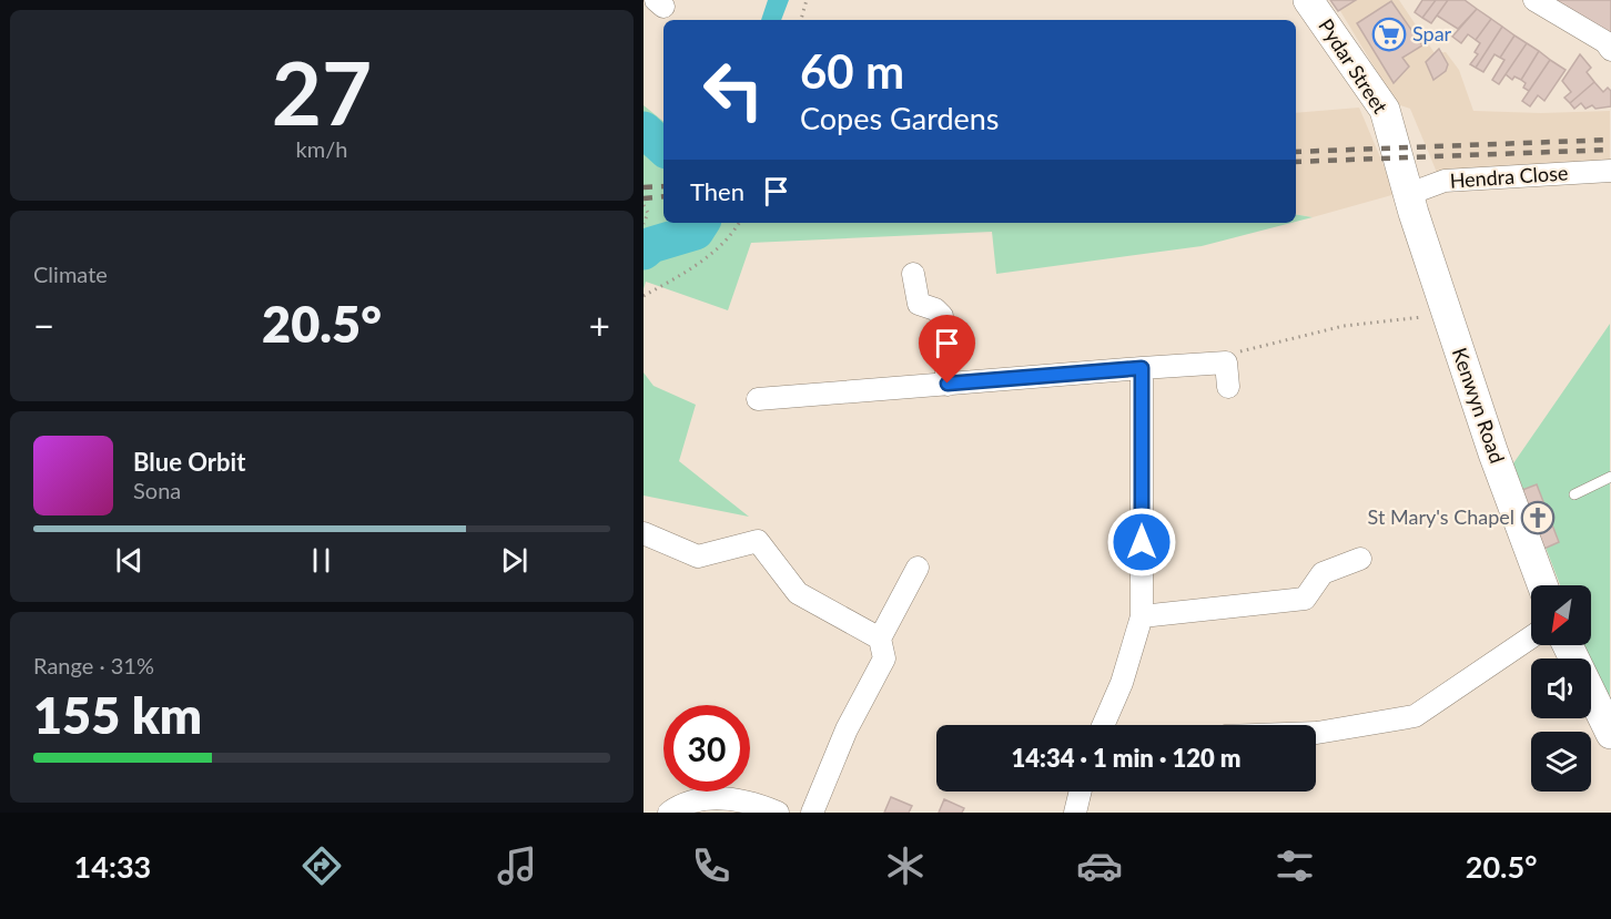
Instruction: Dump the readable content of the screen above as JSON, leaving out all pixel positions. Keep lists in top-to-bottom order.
{
  "streets": {
    "main road": ["Pydar Street", "Kenwyn Road"],
    "street": ["Hendra Close"]
  },
  "crossings": [
    ["Pydar Street", "Hendra Close"],
    ["Pydar Street", "Kenwyn Road"],
    ["Hendra Close", "Kenwyn Road"]
  ],
  "places": {
    "supermarket": ["Spar"],
    "church": ["St Mary's Chapel"]
  },
  "north": "bottom left",
  "page": {
    "tile": [
      ["27", "km/h"],
      "Climate",
      ["Range · 31%", "155 km"]
    ],
    "turn": ["60 m", "Copes Gardens"],
    "then": "Then",
    "heat": ["−", "20.5°", "+"],
    "song": ["Blue Orbit", "Sona"],
    "limit": "30",
    "trip": "14:34 · 1 min · 120 m",
    "tabs": ["14:33", "20.5°"]
  }
}
